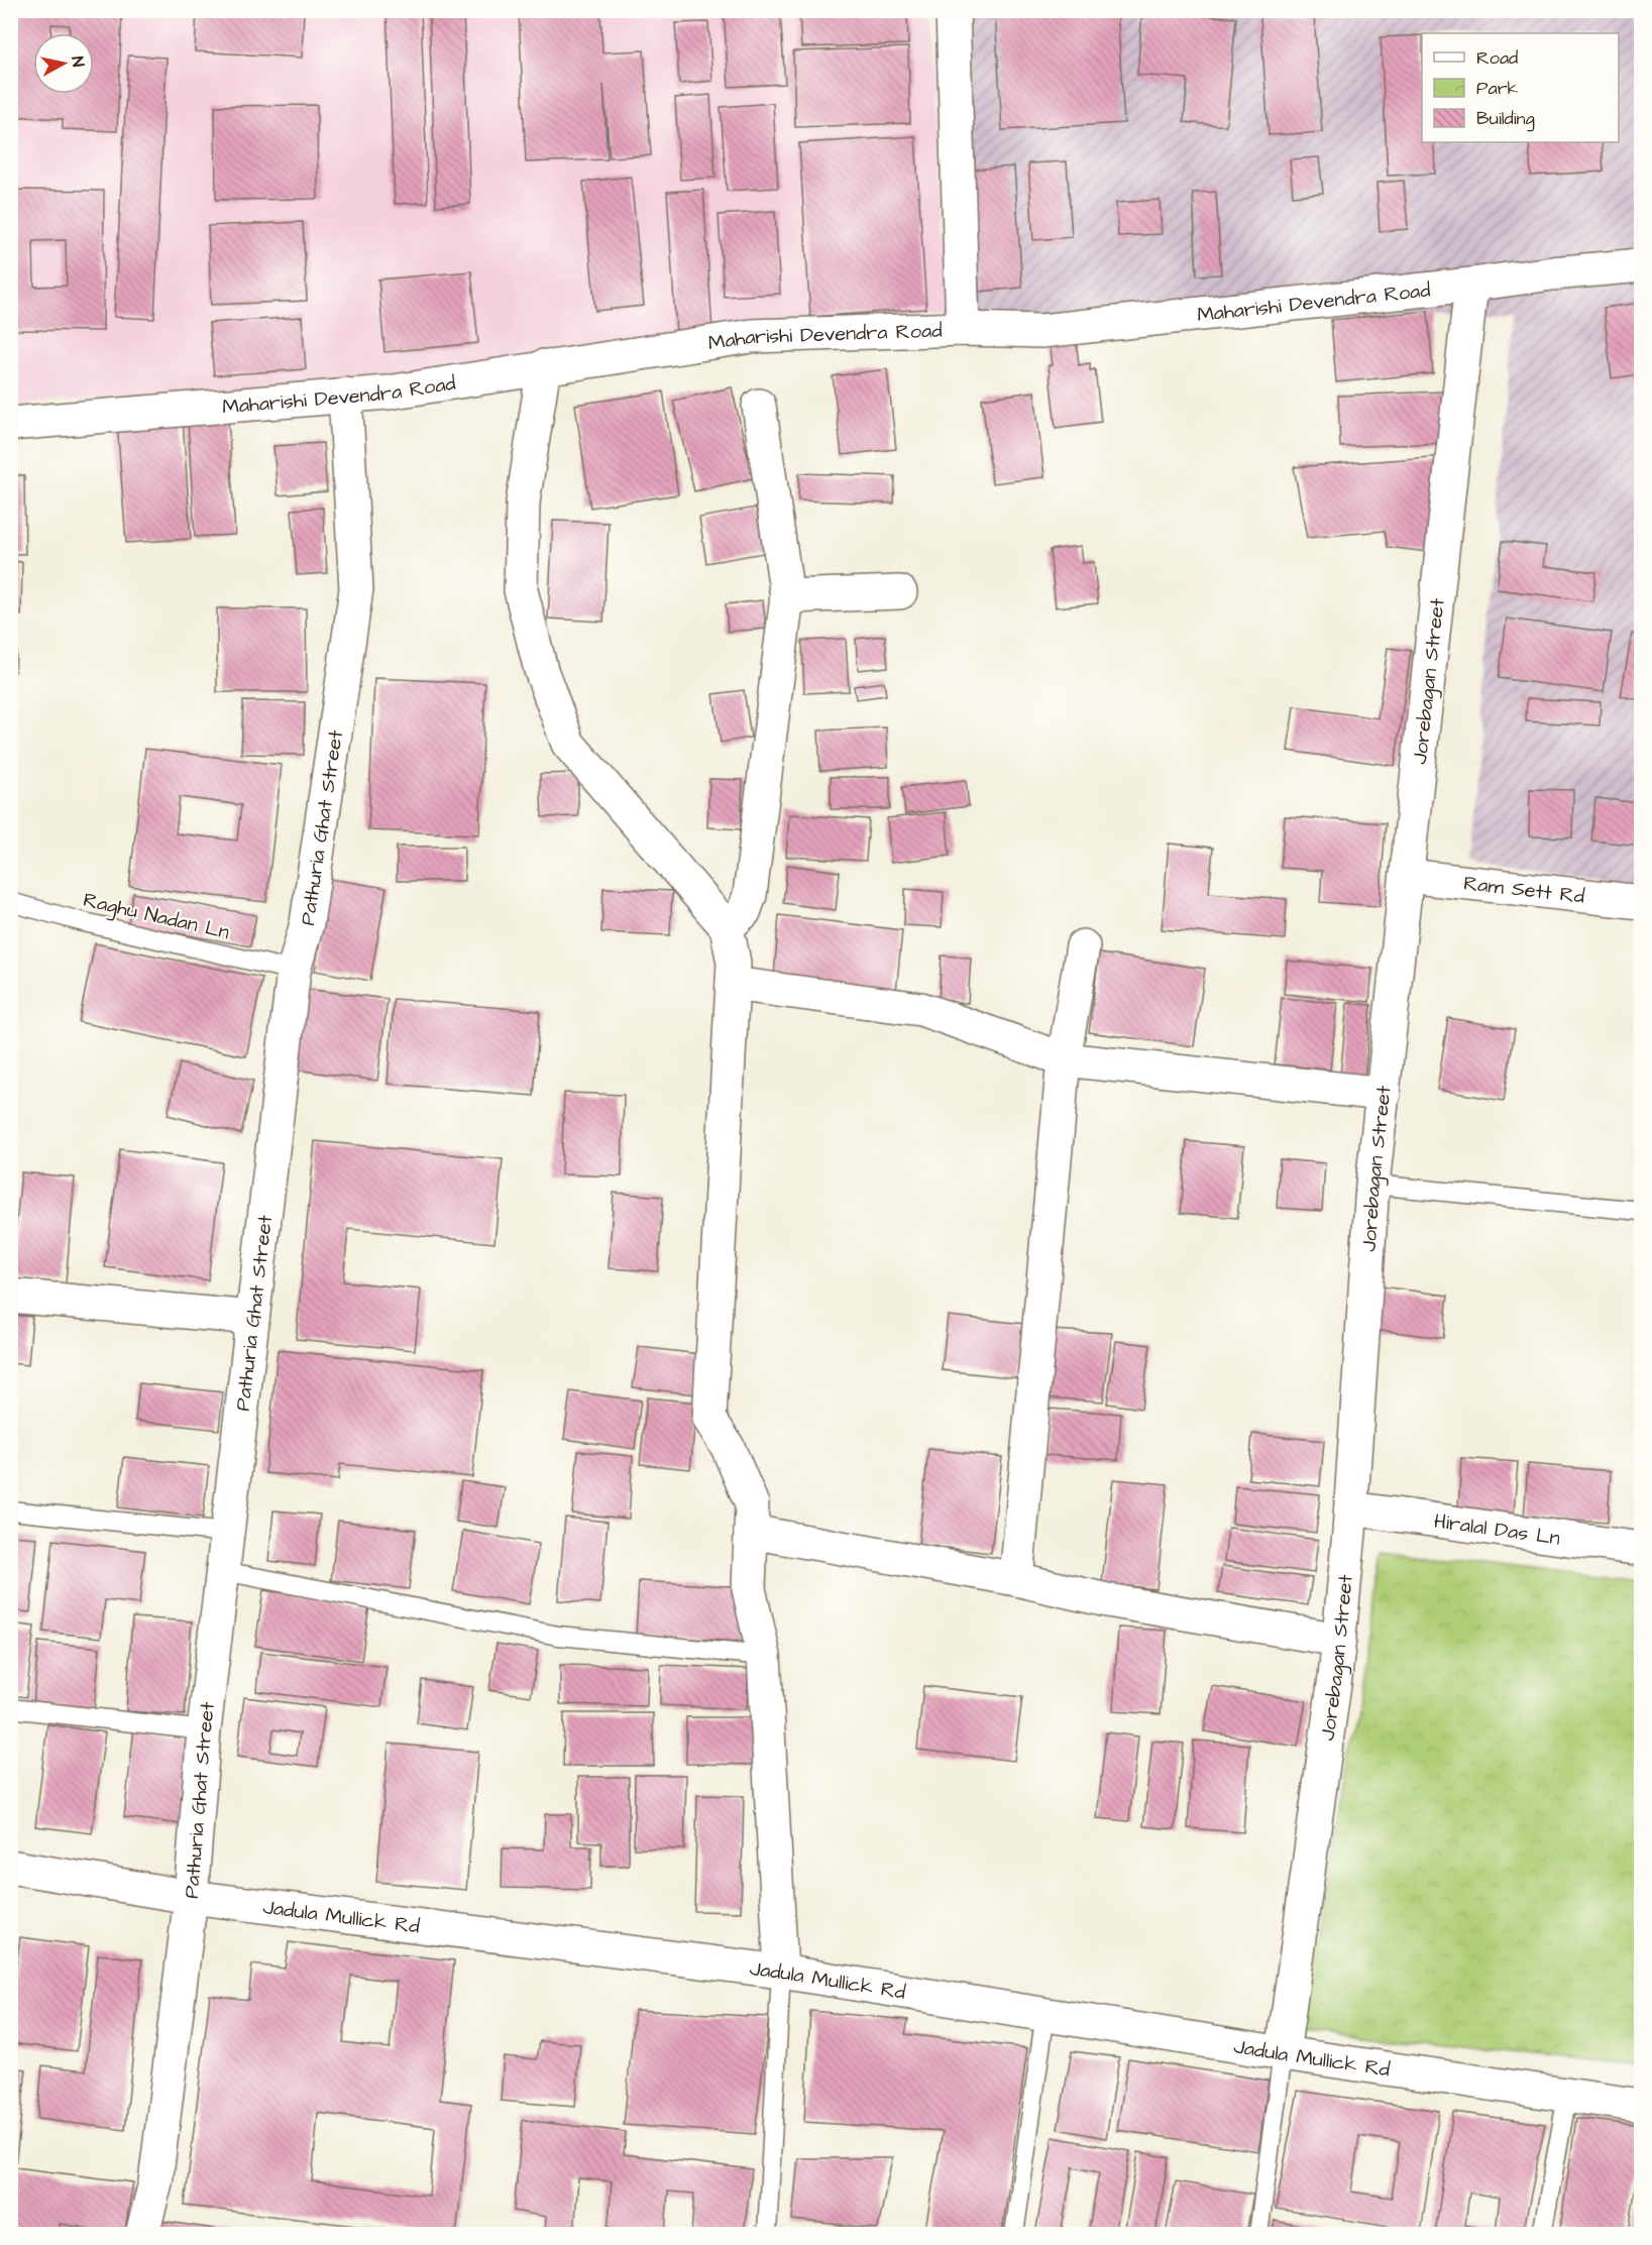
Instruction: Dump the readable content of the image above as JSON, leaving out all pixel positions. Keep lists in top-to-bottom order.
{
  "streets": {
    "street": [
      "Maharishi Devendra Road",
      "Jorebagan Street",
      "Pathuria Ghat Street",
      "Ram Sett Rd",
      "Hiralal Das Ln",
      "Jadula Mullick Rd"
    ],
    "lane": ["Raghu Nadan Ln"]
  },
  "crossings": [
    ["Maharishi Devendra Road", "Jorebagan Street"],
    ["Maharishi Devendra Road", "Pathuria Ghat Street"],
    ["Jorebagan Street", "Ram Sett Rd"],
    ["Jorebagan Street", "Hiralal Das Ln"],
    ["Jorebagan Street", "Jadula Mullick Rd"],
    ["Pathuria Ghat Street", "Raghu Nadan Ln"],
    ["Pathuria Ghat Street", "Jadula Mullick Rd"]
  ],
  "legend": ["Road", "Park", "Building"],
  "north": "right"
}
